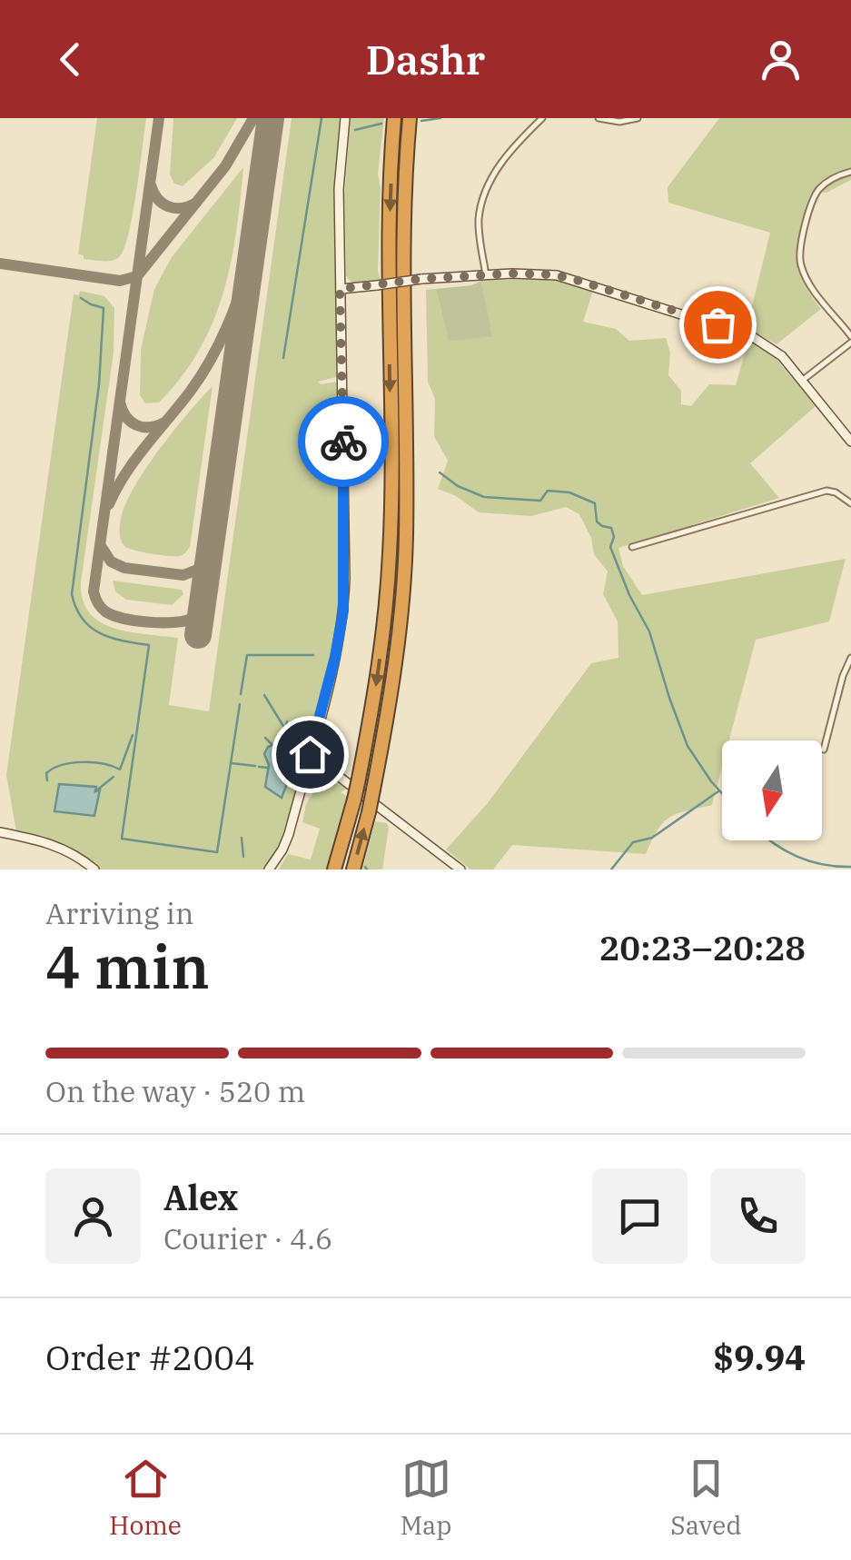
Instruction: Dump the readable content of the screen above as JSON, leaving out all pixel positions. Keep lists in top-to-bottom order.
{
  "north": "bottom",
  "page": {
    "header": "Dashr",
    "heading": ["4 min", "Arriving in", "20:23–20:28"],
    "panel": [
      "Alex",
      "Courier · 4.6",
      "Order #2004",
      "$9.94"
    ],
    "bar": "On the way · 520 m",
    "tabs": ["Home", "Map", "Saved"]
  }
}
